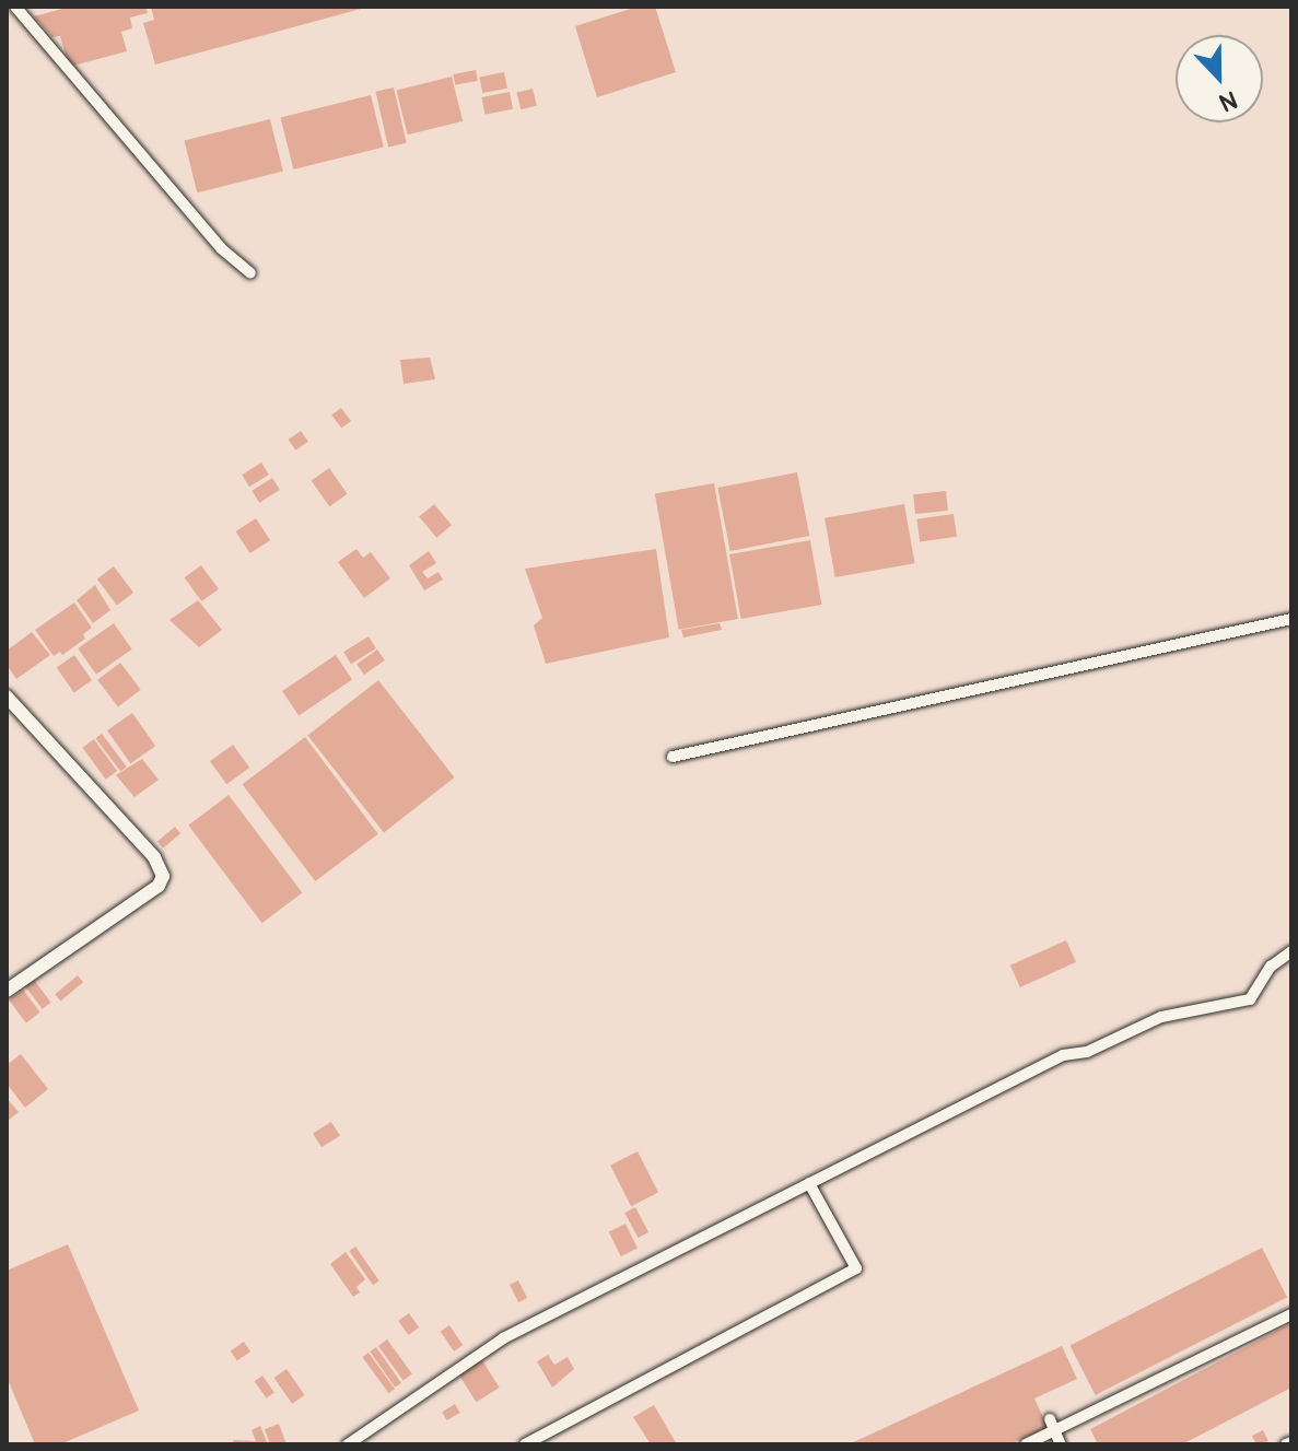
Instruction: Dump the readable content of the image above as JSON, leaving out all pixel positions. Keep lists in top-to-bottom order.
{
  "north": "bottom"
}
